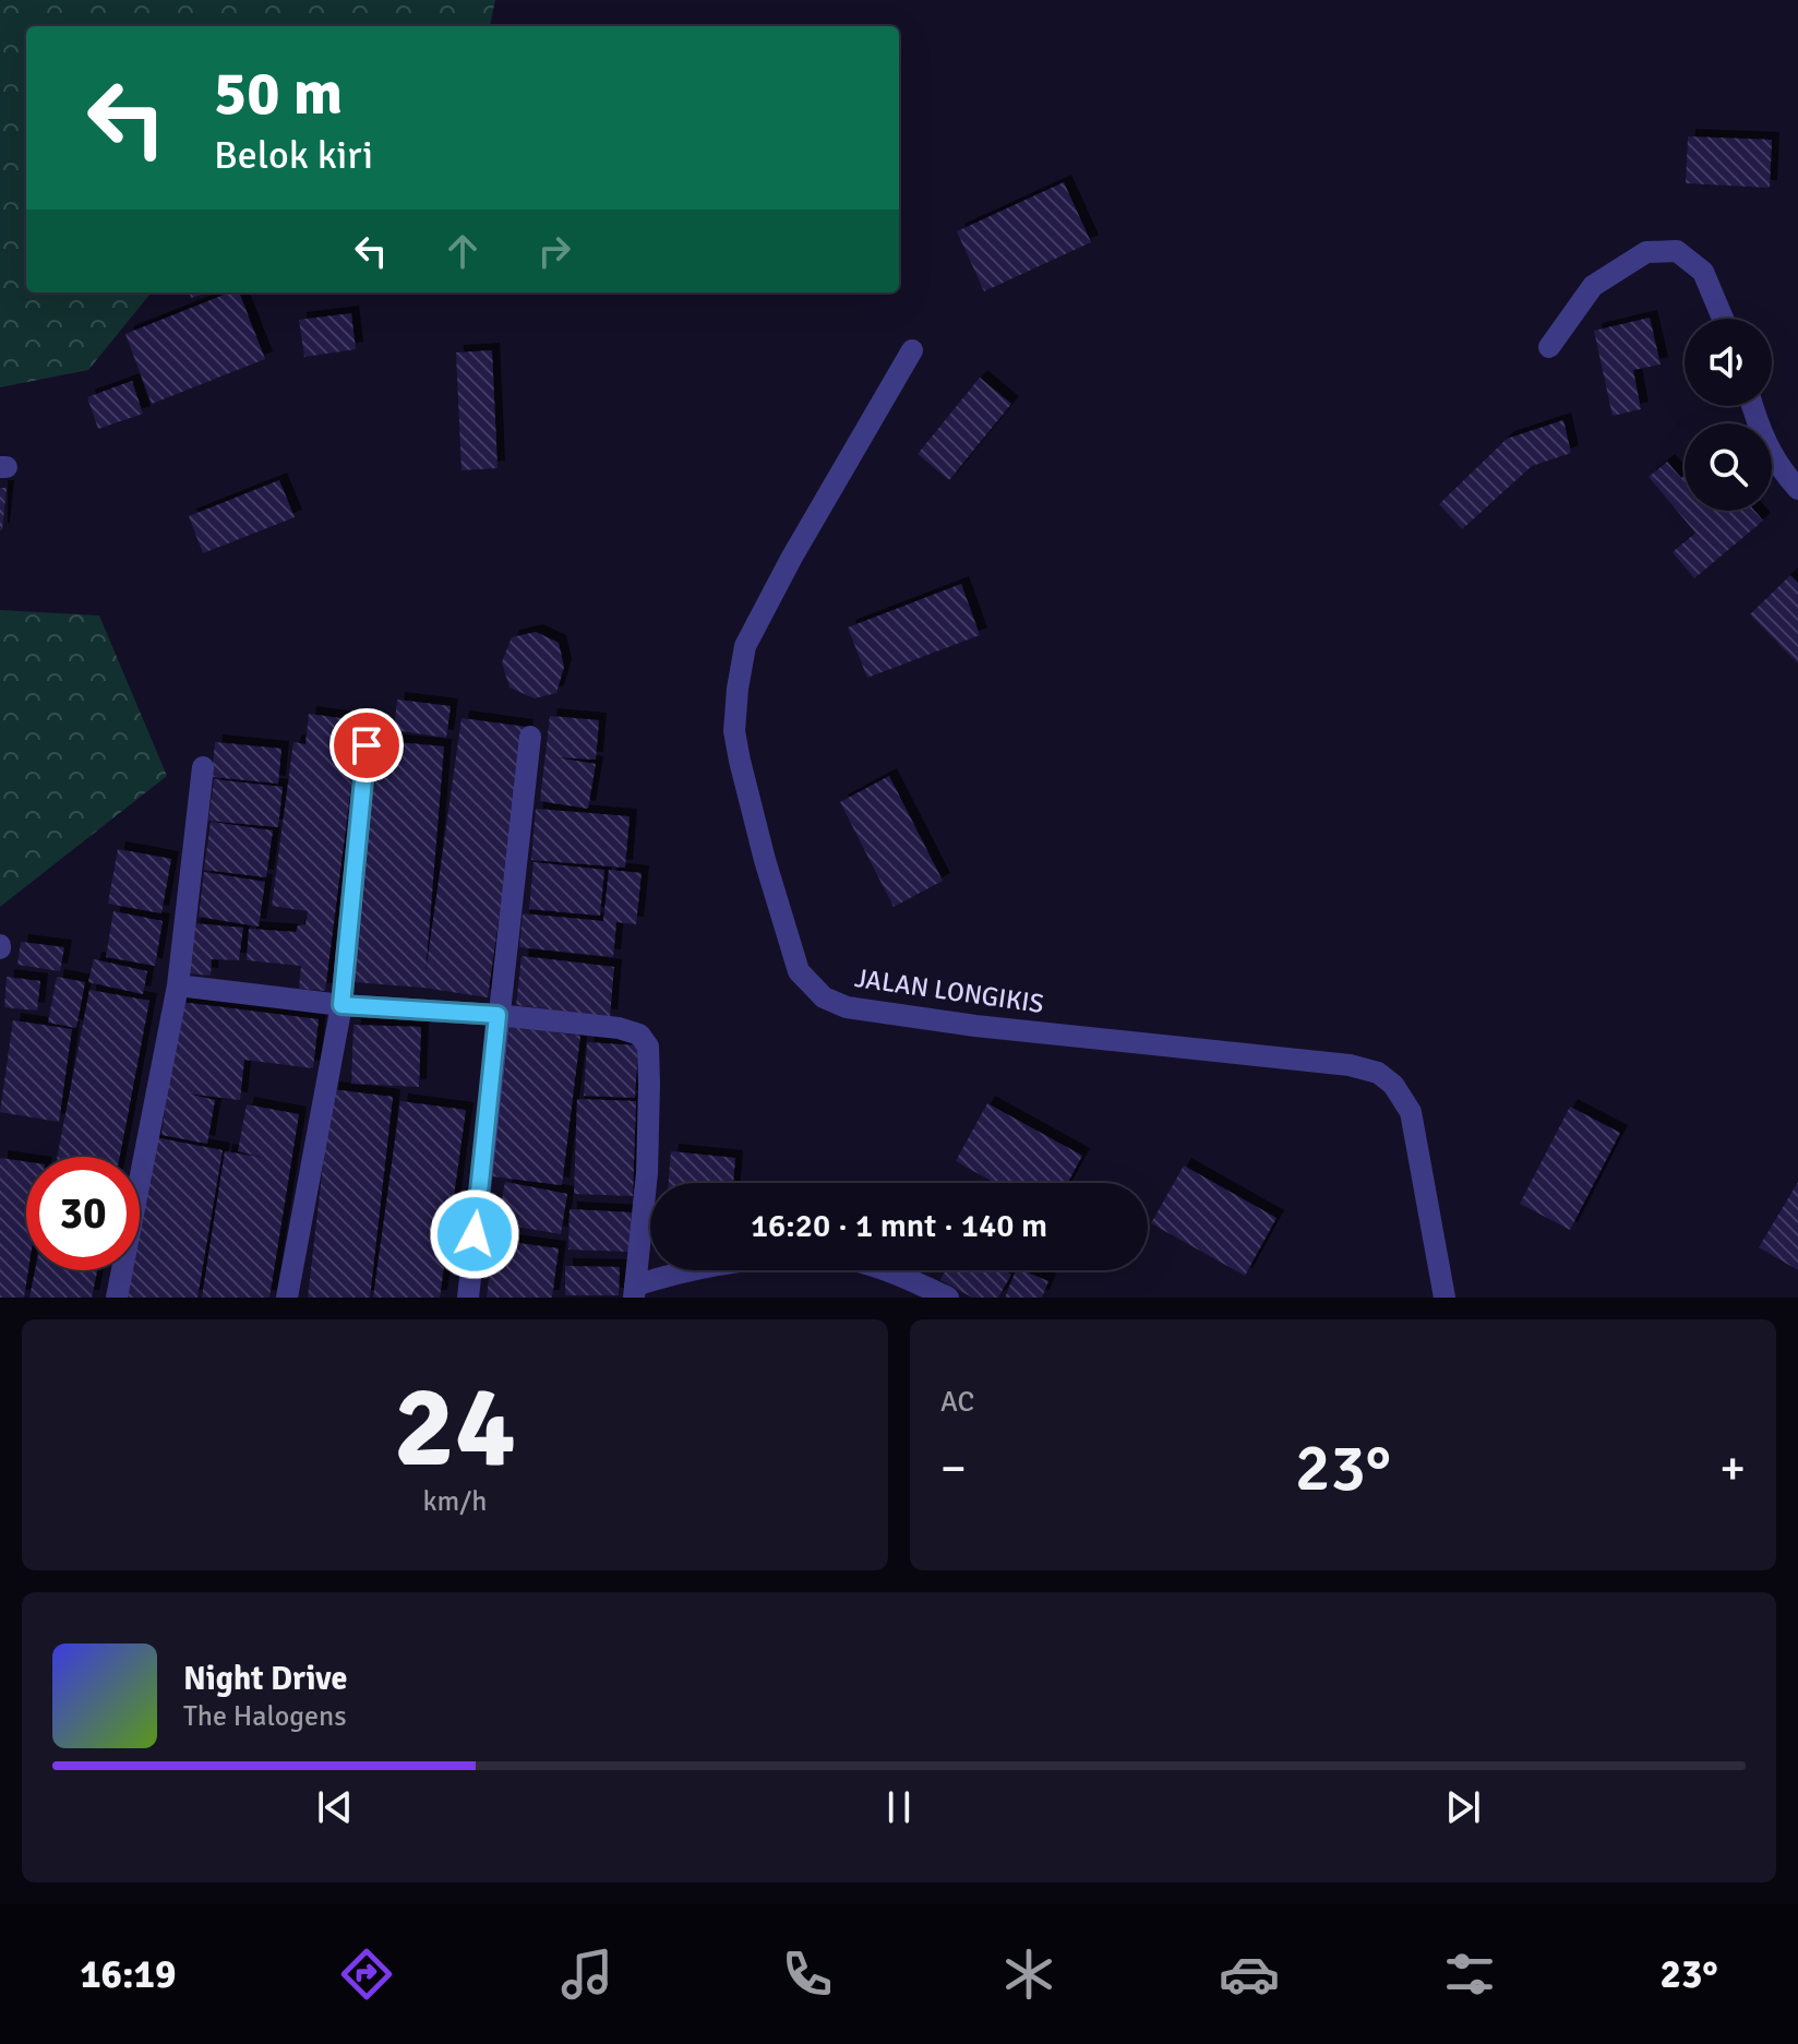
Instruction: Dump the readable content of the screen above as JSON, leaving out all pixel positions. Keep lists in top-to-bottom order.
{
  "streets": {
    "street": ["JALAN LONGIKIS"]
  },
  "page": {
    "turn": ["50 m", "Belok kiri"],
    "limit": "30",
    "trip": "16:20 · 1 mnt · 140 m",
    "tile": [
      ["24", "km/h"],
      "AC"
    ],
    "heat": ["−", "23°", "+"],
    "song": ["Night Drive", "The Halogens"],
    "tabs": ["16:19", "23°"]
  }
}
